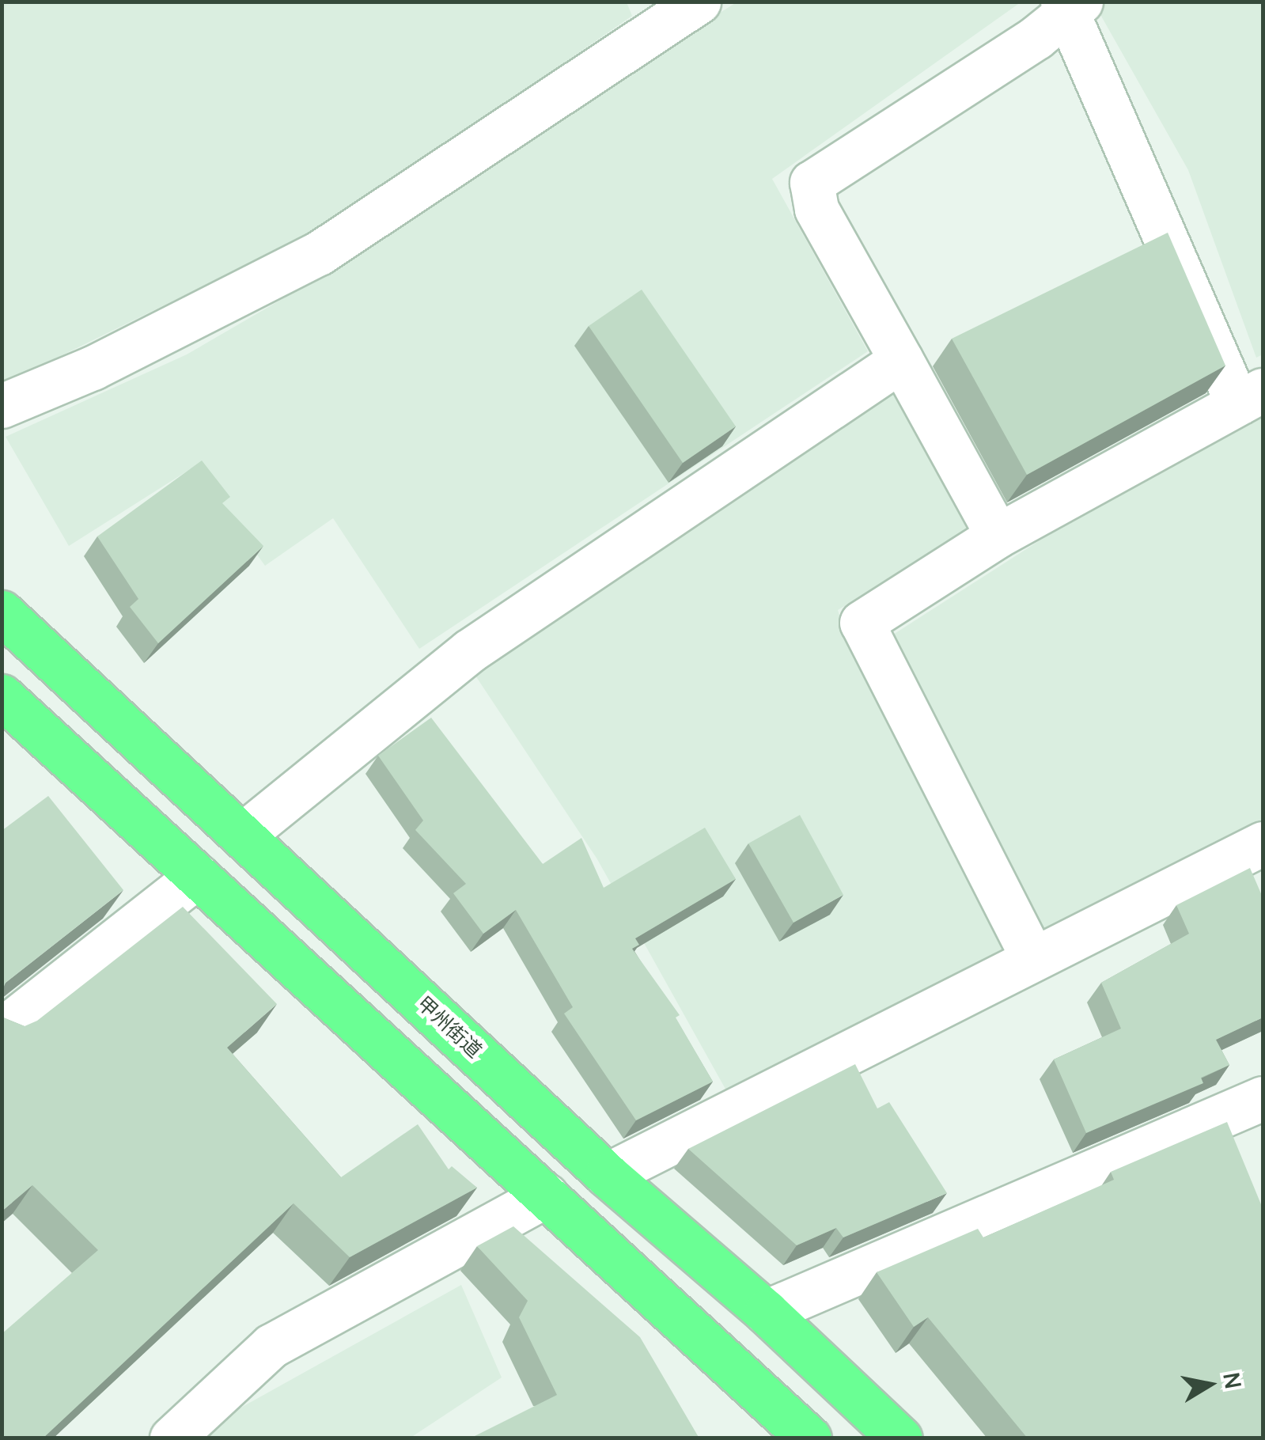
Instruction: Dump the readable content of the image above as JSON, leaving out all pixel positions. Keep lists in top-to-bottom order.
{
  "streets": {
    "highway": ["甲州街道"]
  },
  "north": "right"
}
